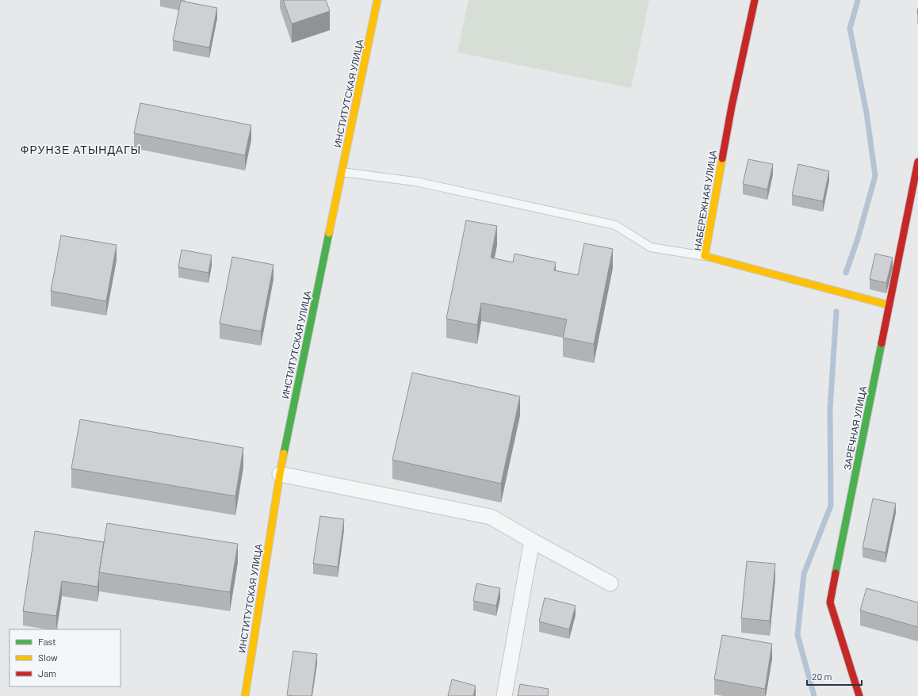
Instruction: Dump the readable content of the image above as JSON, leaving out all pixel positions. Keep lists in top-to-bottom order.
{
  "streets": {
    "street": ["ИНСТИТУТСКАЯ УЛИЦА", "НАБЕРЕЖНАЯ УЛИЦА", "ЗАРЕЧНАЯ УЛИЦА"]
  },
  "crossings": [
    ["НАБЕРЕЖНАЯ УЛИЦА", "ЗАРЕЧНАЯ УЛИЦА"]
  ],
  "districts": ["ФРУНЗЕ АТЫНДАГЫ"],
  "legend": ["Fast", "Slow", "Jam"],
  "scale_bar": "20 m"
}
